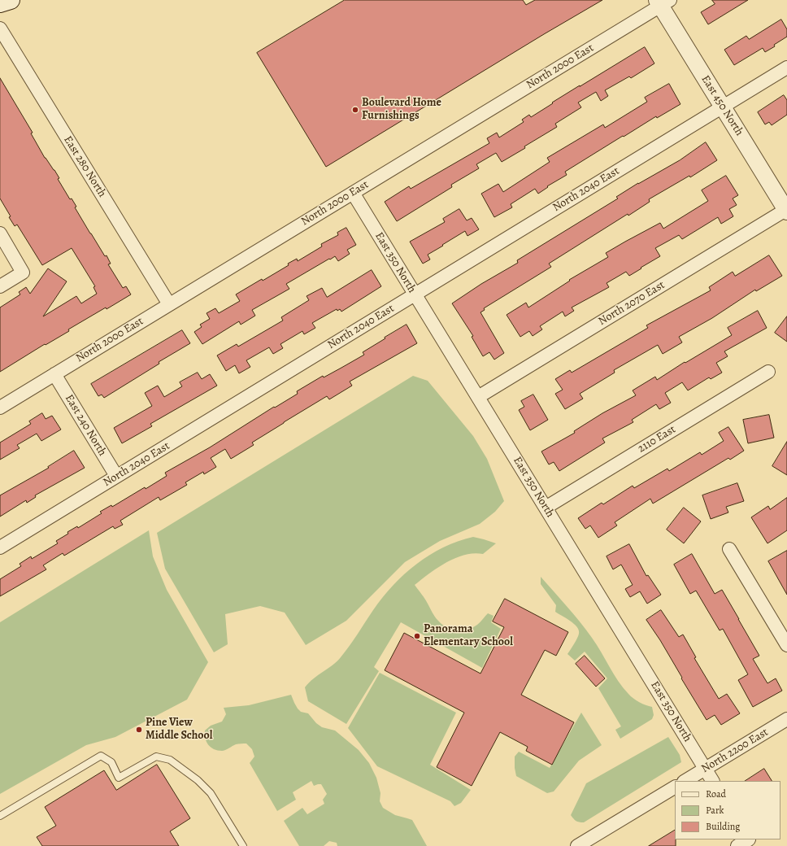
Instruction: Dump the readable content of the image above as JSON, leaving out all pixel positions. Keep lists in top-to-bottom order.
{
  "streets": {
    "street": [
      "North 2000 East",
      "East 450 North",
      "East 280 North",
      "North 2040 East",
      "East 350 North",
      "North 2070 East",
      "East 240 North",
      "2110 East",
      "North 2200 East"
    ]
  },
  "crossings": [
    ["North 2000 East", "East 450 North"],
    ["North 2000 East", "East 280 North"],
    ["North 2000 East", "East 350 North"],
    ["North 2000 East", "East 240 North"],
    ["East 450 North", "North 2040 East"],
    ["East 450 North", "North 2070 East"],
    ["North 2040 East", "East 350 North"],
    ["North 2040 East", "East 240 North"],
    ["East 350 North", "North 2070 East"],
    ["East 350 North", "2110 East"],
    ["East 350 North", "North 2200 East"]
  ],
  "places": ["Boulevard Home Furnishings", "Panorama Elementary School", "Pine View Middle School"],
  "legend": ["Road", "Park", "Building"]
}
